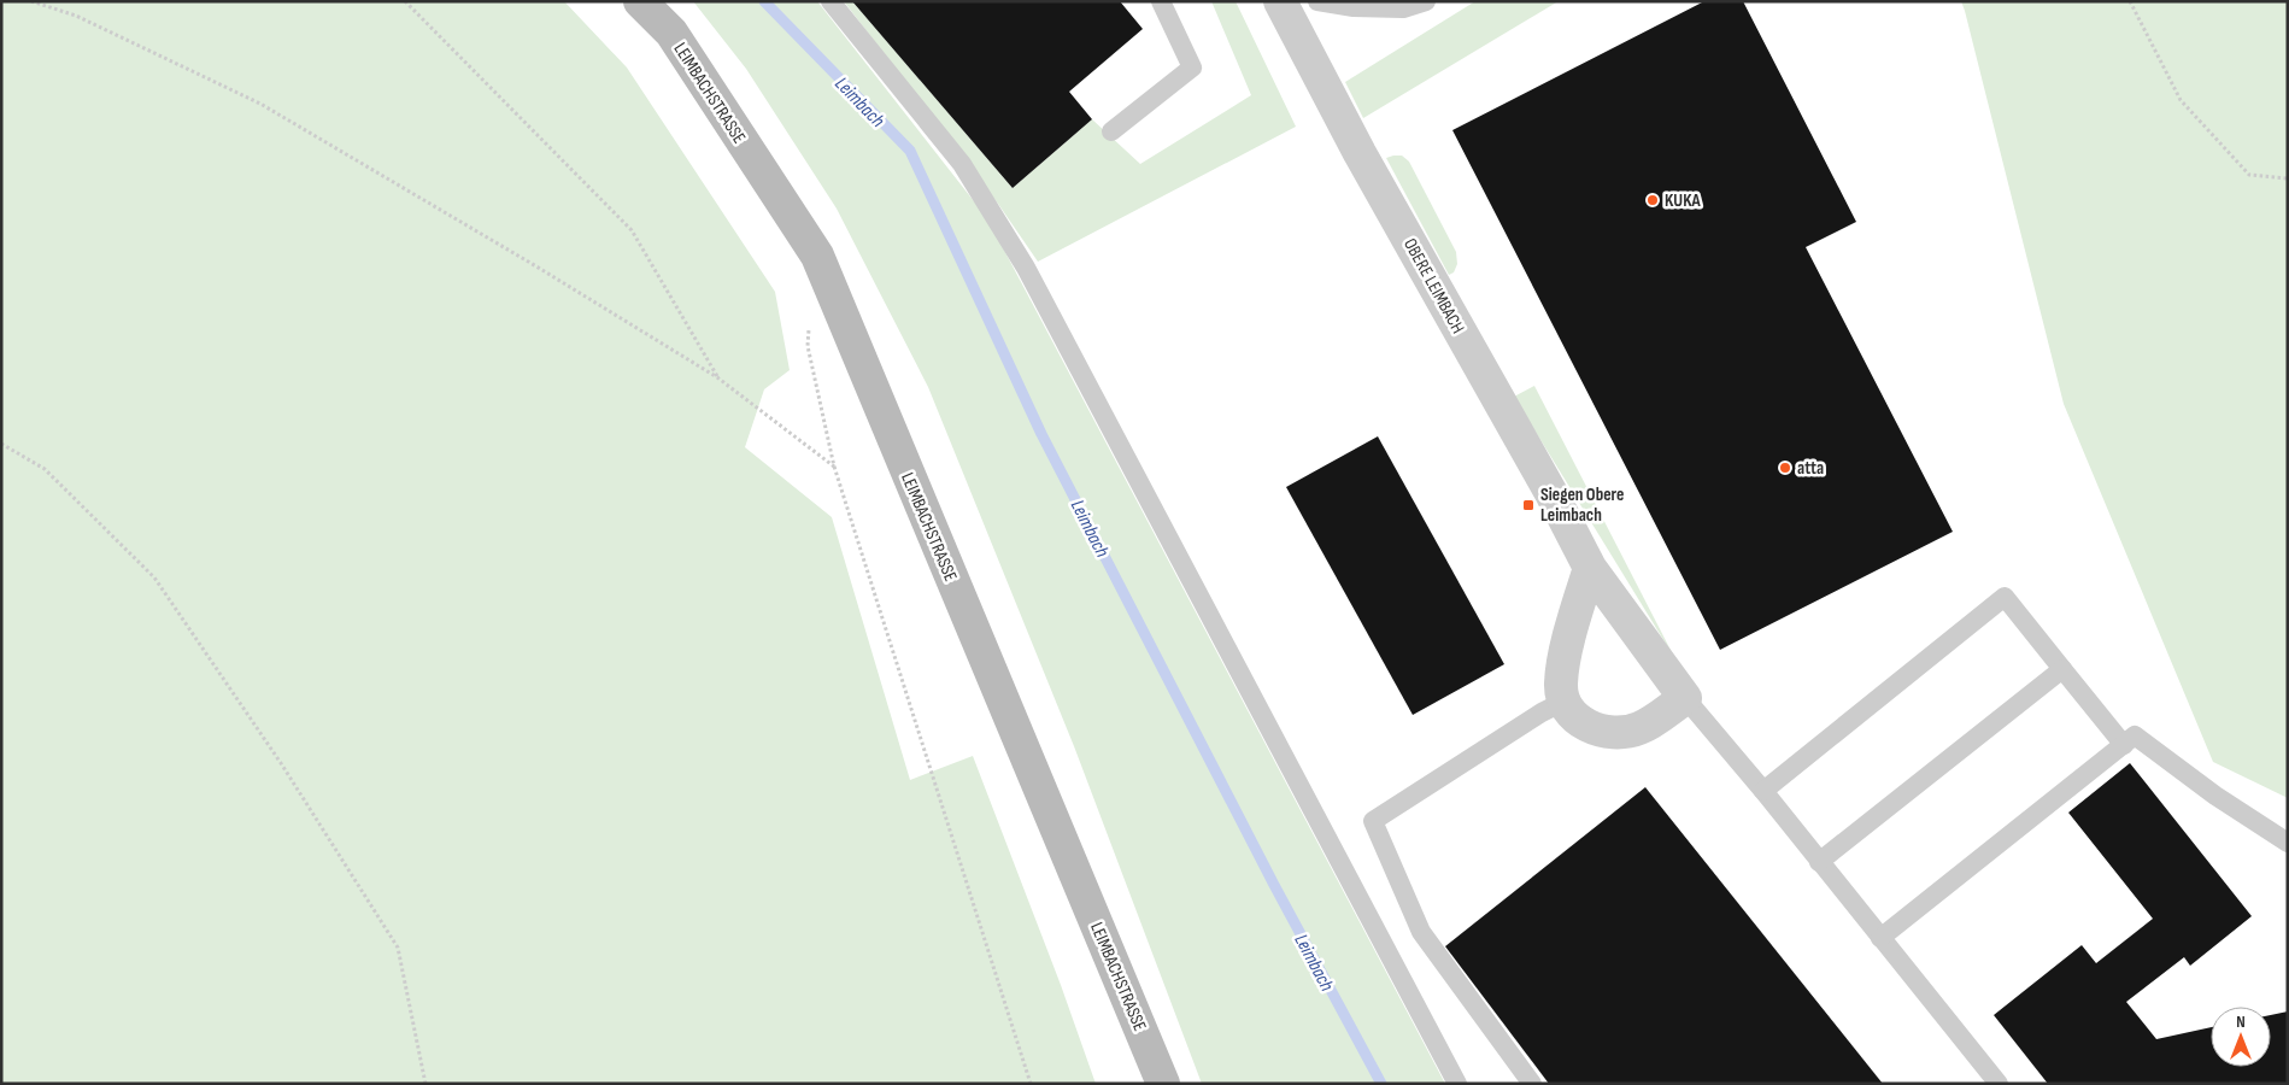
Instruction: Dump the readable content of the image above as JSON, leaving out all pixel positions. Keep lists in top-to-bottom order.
{
  "streets": {
    "main road": ["LEIMBACHSTRASSE"],
    "street": ["OBERE LEIMBACH"]
  },
  "water": ["Leimbach"],
  "places": {
    "other": ["KUKA", "atta"],
    "transit": ["Siegen Obere Leimbach"]
  },
  "north": "top"
}
